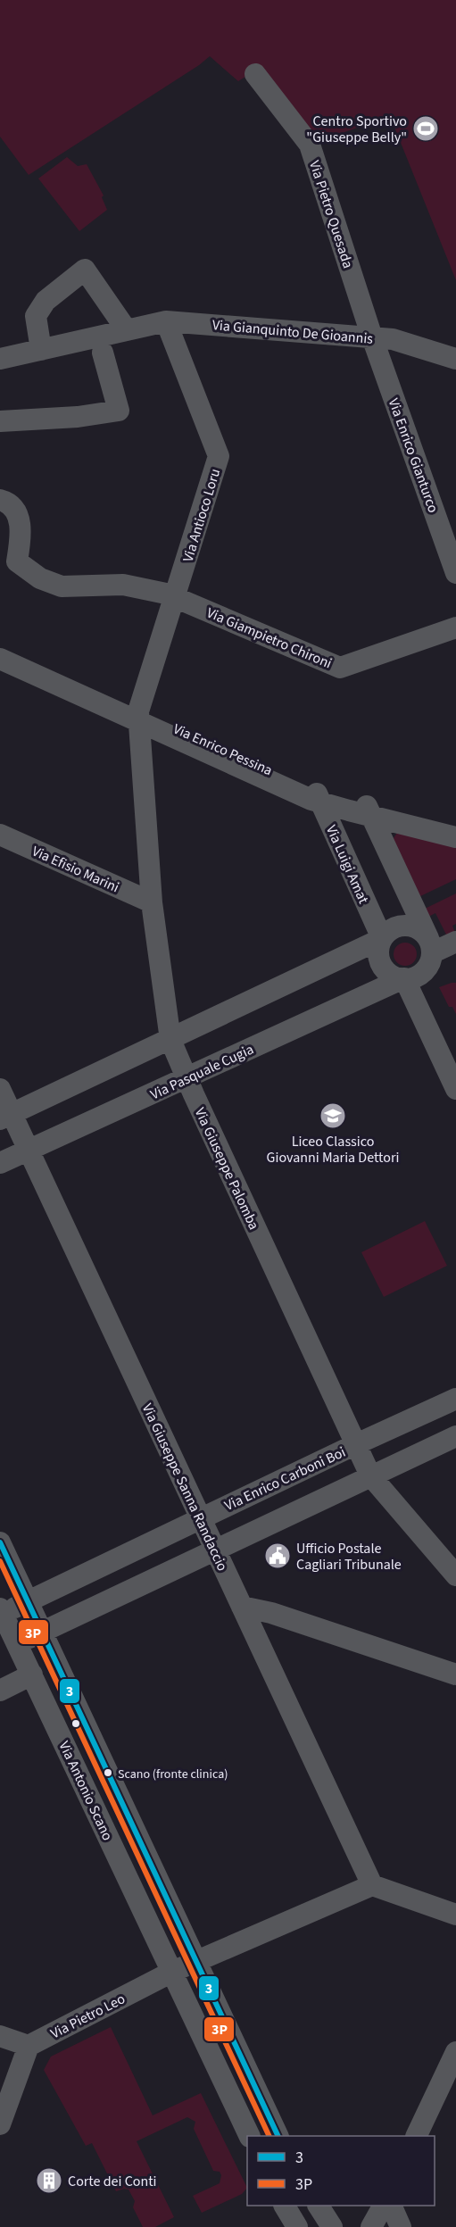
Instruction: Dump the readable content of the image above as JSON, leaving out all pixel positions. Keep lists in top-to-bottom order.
{
  "streets": {
    "street": [
      "Via Pietro Quesada",
      "Via Gianquinto De Gioannis",
      "Via Enrico Gianturco",
      "Via Antioco Loru",
      "Via Giampietro Chironi",
      "Via Enrico Pessina",
      "Via Luigi Amat",
      "Via Efisio Marini",
      "Via Pasquale Cugia",
      "Via Giuseppe Palomba",
      "Via Enrico Carboni Boi",
      "Via Giuseppe Sanna Randaccio",
      "Via Antonio Scano",
      "Via Pietro Leo"
    ]
  },
  "crossings": [
    ["Via Pietro Quesada", "Via Gianquinto De Gioannis"],
    ["Via Pietro Quesada", "Via Enrico Gianturco"],
    ["Via Gianquinto De Gioannis", "Via Enrico Gianturco"],
    ["Via Gianquinto De Gioannis", "Via Antioco Loru"],
    ["Via Antioco Loru", "Via Giampietro Chironi"],
    ["Via Antioco Loru", "Via Enrico Pessina"],
    ["Via Antioco Loru", "Via Giuseppe Palomba"],
    ["Via Enrico Pessina", "Via Luigi Amat"],
    ["Via Enrico Pessina", "Via Giuseppe Palomba"],
    ["Via Luigi Amat", "Via Pasquale Cugia"],
    ["Via Efisio Marini", "Via Giuseppe Palomba"],
    ["Via Pasquale Cugia", "Via Giuseppe Palomba"],
    ["Via Pasquale Cugia", "Via Giuseppe Sanna Randaccio"],
    ["Via Giuseppe Palomba", "Via Enrico Carboni Boi"],
    ["Via Enrico Carboni Boi", "Via Giuseppe Sanna Randaccio"],
    ["Via Enrico Carboni Boi", "Via Antonio Scano"],
    ["Via Antonio Scano", "Via Pietro Leo"]
  ],
  "places": {
    "sports": ["Centro Sportivo \"Giuseppe Belly\""],
    "school or university": ["Liceo Classico Giovanni Maria Dettori"],
    "public building": ["Ufficio Postale Cagliari Tribunale"],
    "other": ["Scano (fronte clinica)"],
    "building": ["Corte dei Conti"]
  },
  "lines": ["transit line 3", "transit line 3P"],
  "legend": ["3", "3P"]
}
